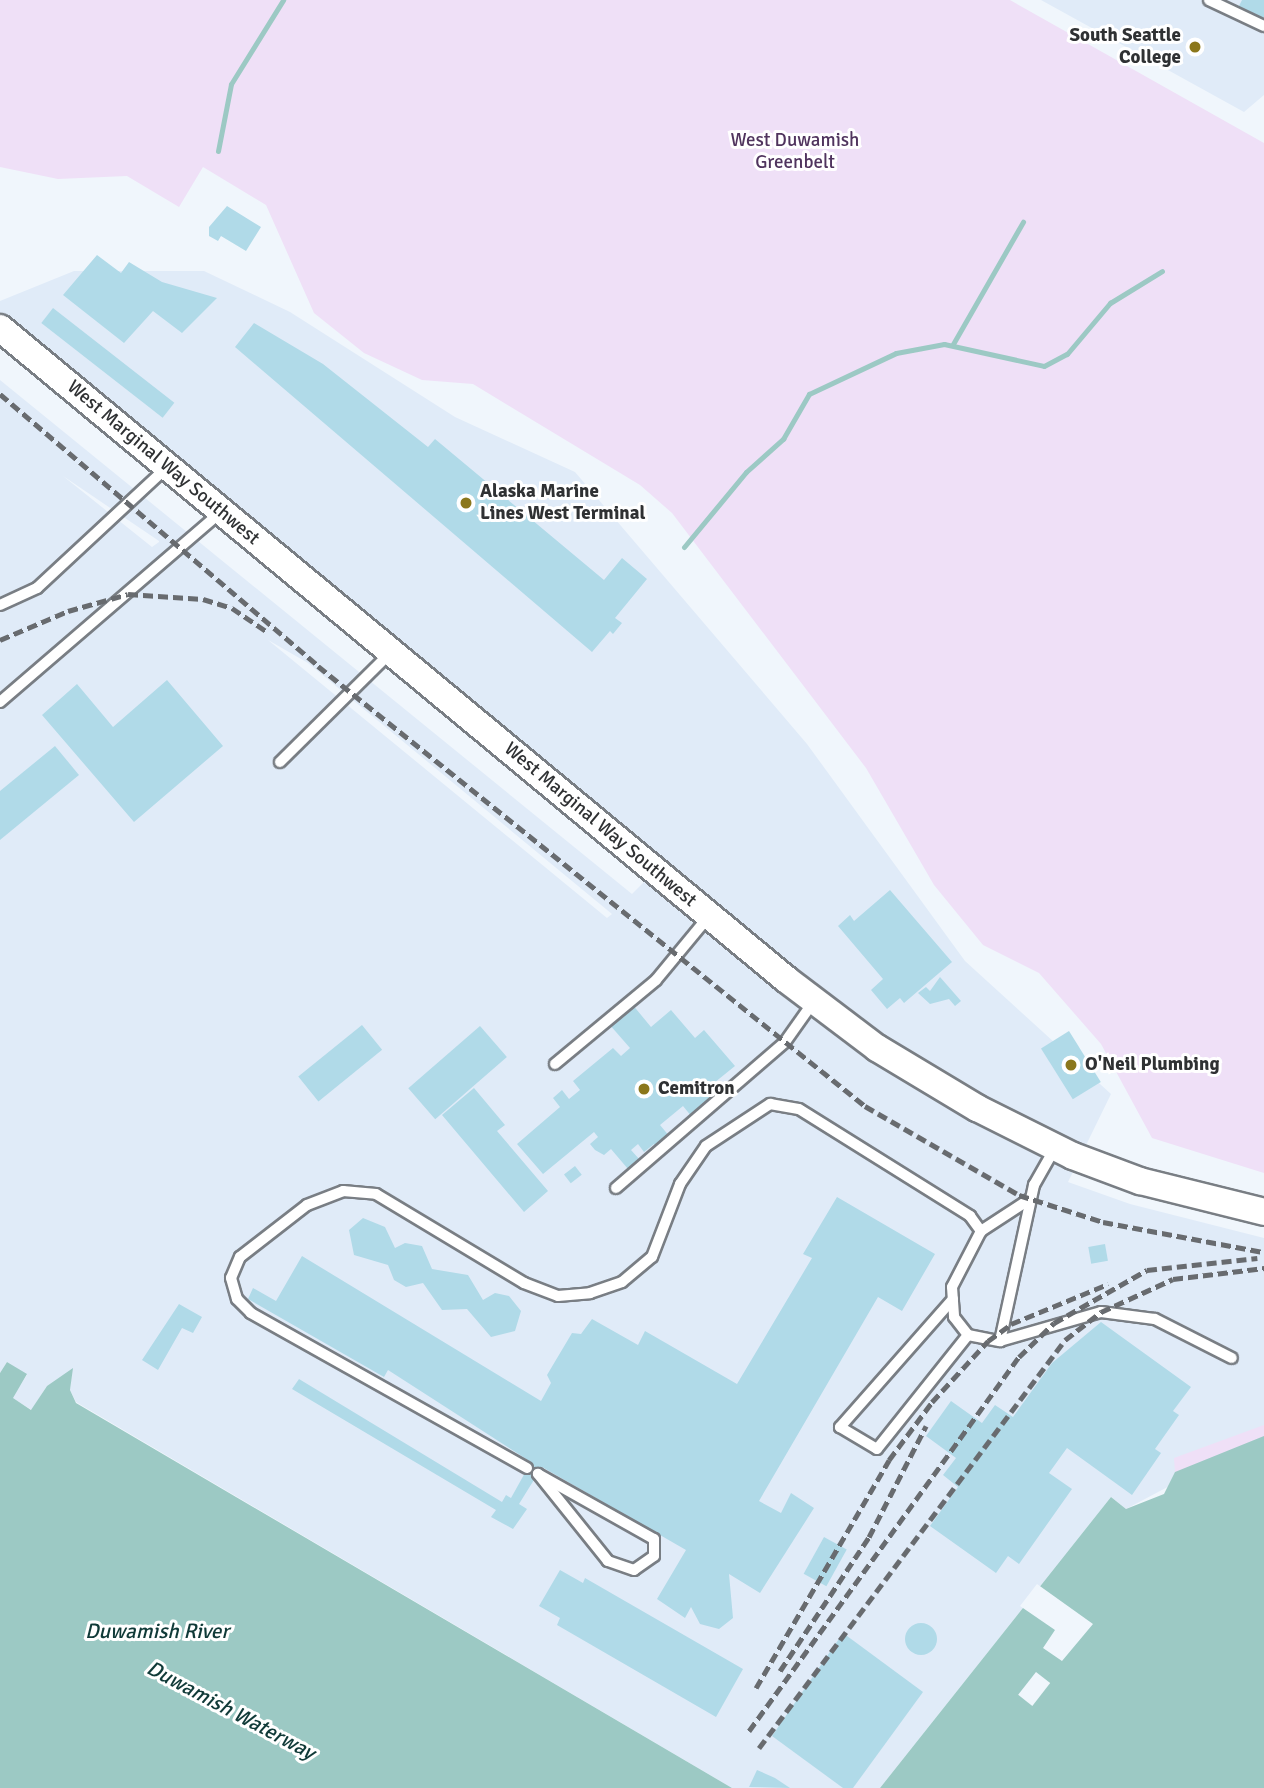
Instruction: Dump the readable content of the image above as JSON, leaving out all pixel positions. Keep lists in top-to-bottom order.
{
  "streets": {
    "main road": ["West Marginal Way Southwest"]
  },
  "water": ["Duwamish River", "Duwamish Waterway"],
  "parks": ["West Duwamish Greenbelt"],
  "places": [
    "South Seattle College",
    "Alaska Marine Lines West Terminal",
    "O'Neil Plumbing",
    "Cemitron"
  ]
}
